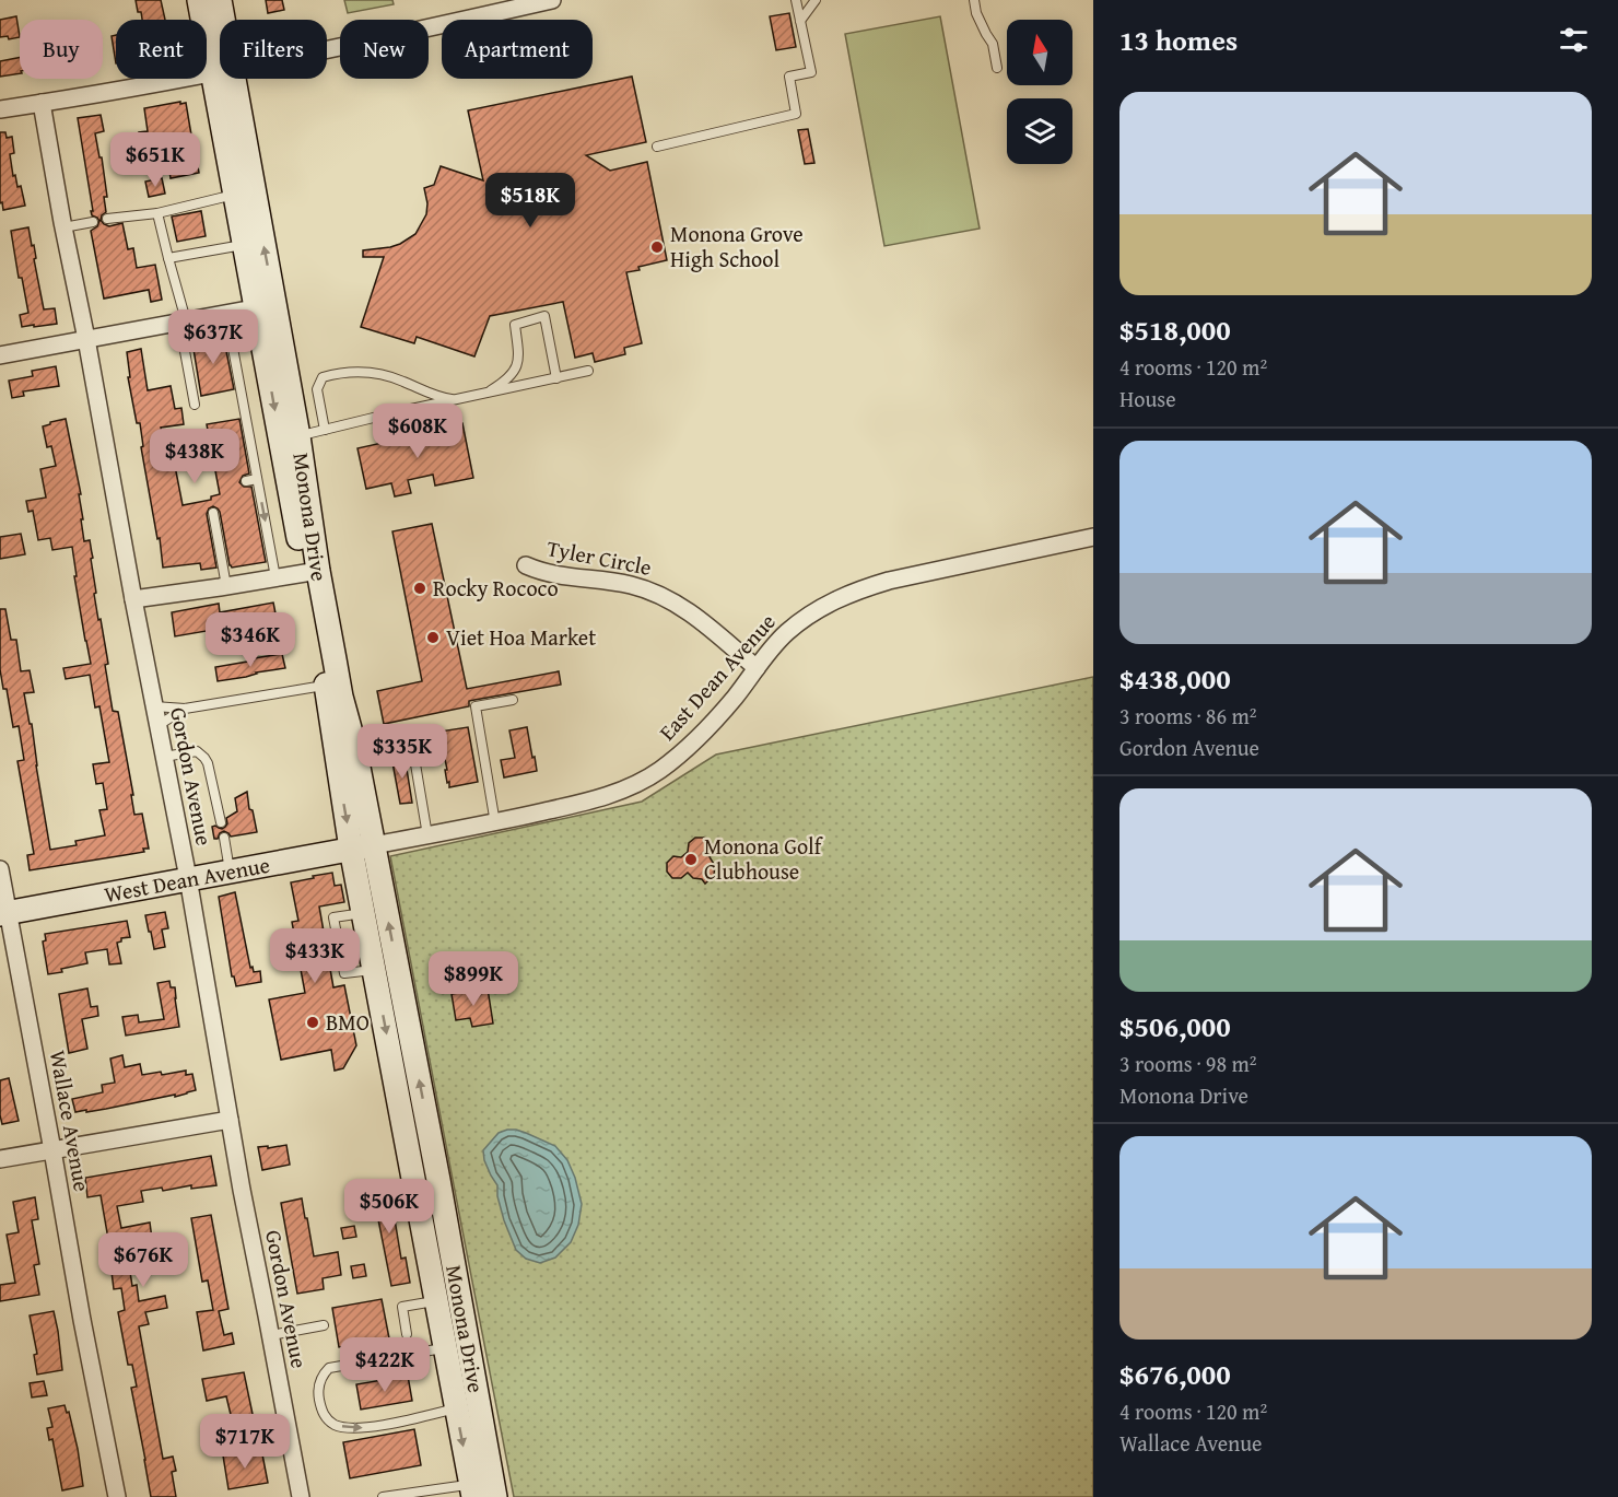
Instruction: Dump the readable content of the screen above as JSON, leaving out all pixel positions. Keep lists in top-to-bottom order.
{
  "streets": {
    "street": [
      "Monona Drive",
      "Tyler Circle",
      "East Dean Avenue",
      "Gordon Avenue",
      "West Dean Avenue",
      "Wallace Avenue"
    ]
  },
  "crossings": [
    ["Monona Drive", "East Dean Avenue"],
    ["Monona Drive", "West Dean Avenue"],
    ["Tyler Circle", "East Dean Avenue"],
    ["East Dean Avenue", "West Dean Avenue"],
    ["Gordon Avenue", "West Dean Avenue"],
    ["West Dean Avenue", "Wallace Avenue"]
  ],
  "places": [
    "Monona Grove High School",
    "Rocky Rococo",
    "Viet Hoa Market",
    "Monona Golf Clubhouse",
    "BMO"
  ],
  "north": "top",
  "page": {
    "heading": "13 homes",
    "chip": [
      "Buy",
      "Rent",
      "Filters",
      "New",
      "Apartment"
    ],
    "list": [
      {
        "name": "$518,000",
        "note": "4 rooms · 120 m² · House"
      },
      {
        "name": "$438,000",
        "note": "3 rooms · 86 m² · Gordon Avenue"
      },
      {
        "name": "$506,000",
        "note": "3 rooms · 98 m² · Monona Drive"
      },
      {
        "name": "$676,000",
        "note": "4 rooms · 120 m² · Wallace Avenue"
      }
    ],
    "price": [
      "$651K",
      "$518K",
      "$637K",
      "$608K",
      "$438K",
      "$346K",
      "$335K",
      "$433K",
      "$899K",
      "$506K",
      "$676K",
      "$422K",
      "$717K"
    ]
  }
}
